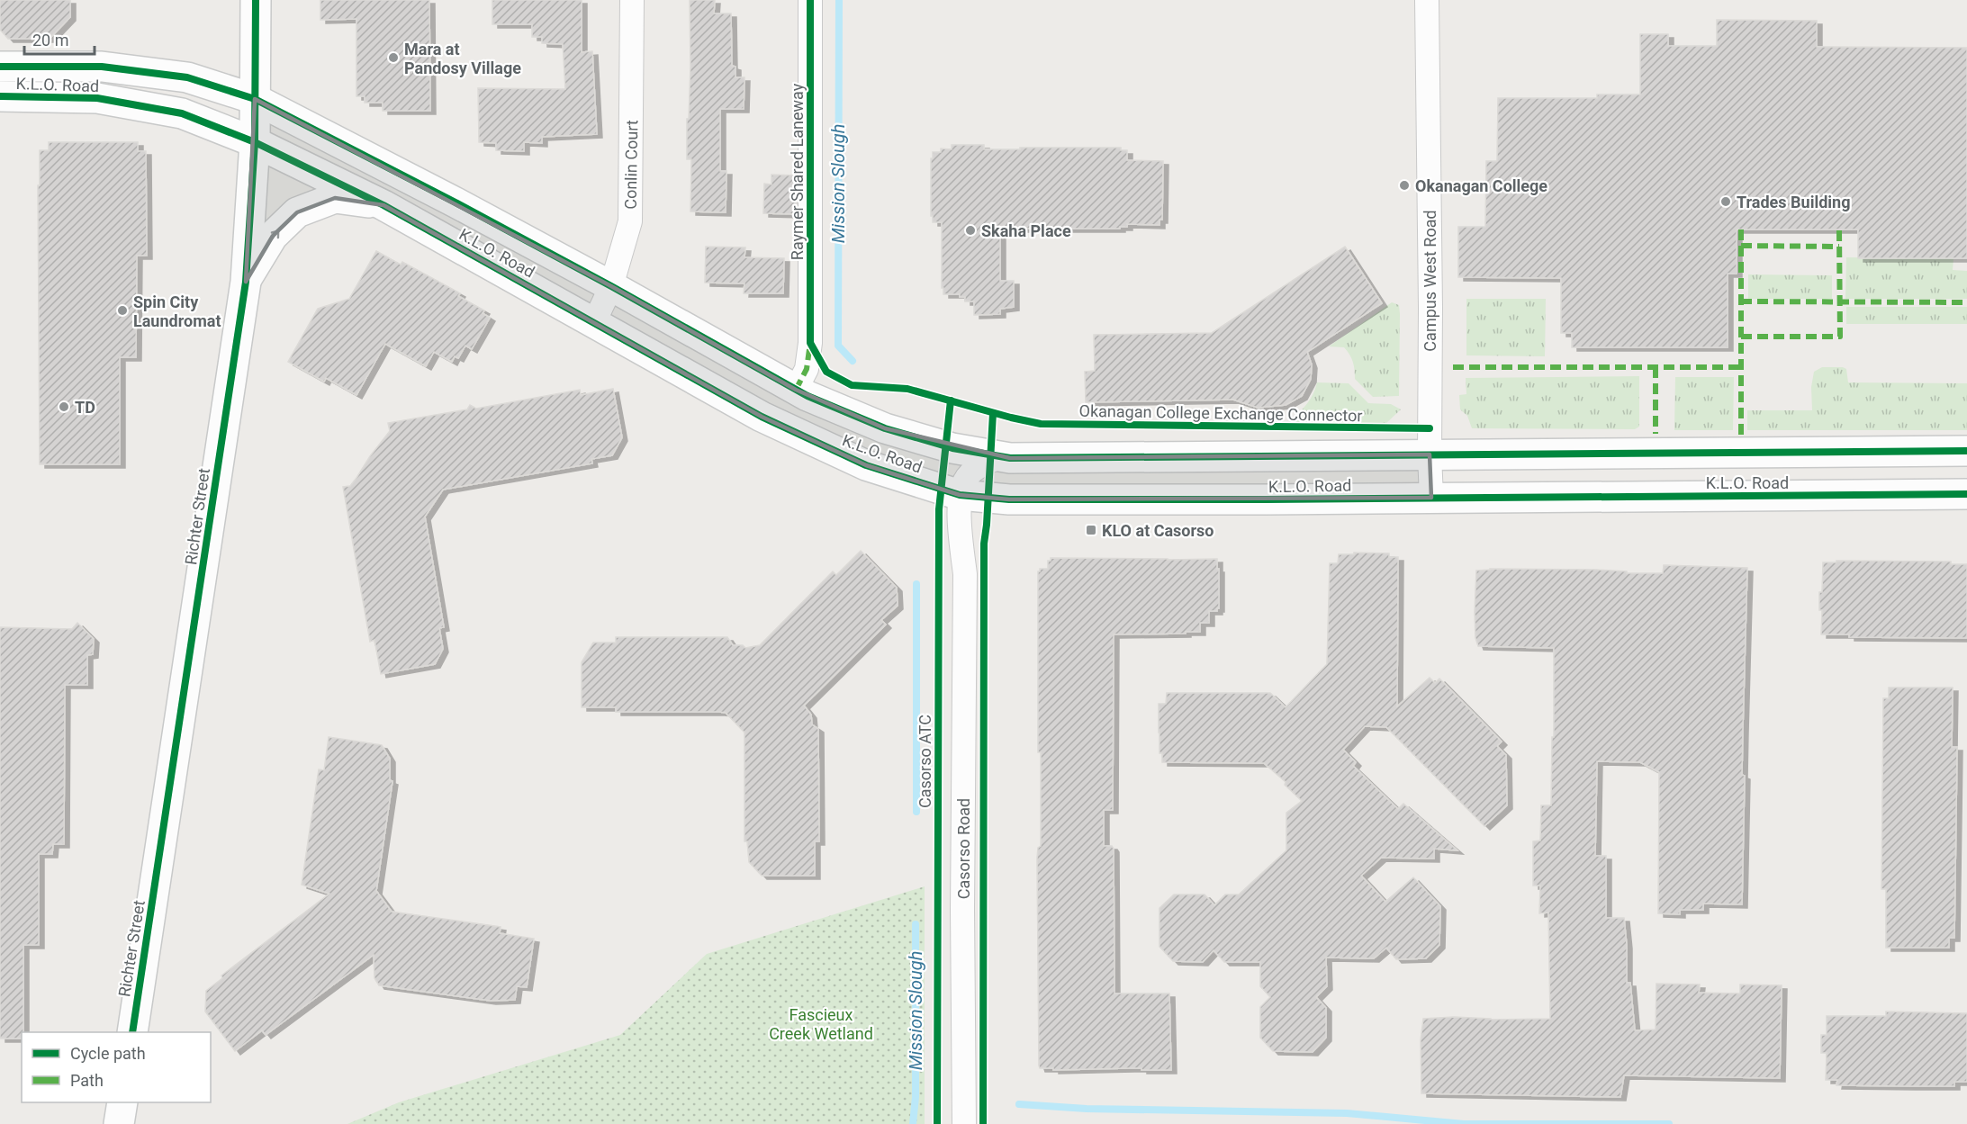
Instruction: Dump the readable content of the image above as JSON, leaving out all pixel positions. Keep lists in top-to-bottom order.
{
  "streets": {
    "main road": ["K.L.O. Road", "Richter Street"],
    "street": [
      "Conlin Court",
      "Raymer Shared Laneway",
      "Campus West Road",
      "Casorso Road"
    ],
    "cycle path": ["Okanagan College Exchange Connector", "Casorso ATC"]
  },
  "crossings": [
    ["K.L.O. Road", "Conlin Court"],
    ["K.L.O. Road", "Raymer Shared Laneway"],
    ["K.L.O. Road", "Campus West Road"],
    ["K.L.O. Road", "Richter Street"],
    ["K.L.O. Road", "Casorso Road"]
  ],
  "water": ["Mission Slough"],
  "parks": ["Fascieux Creek Wetland"],
  "places": {
    "other": [
      "Mara at Pandosy Village",
      "Okanagan College",
      "Trades Building",
      "Skaha Place",
      "Spin City Laundromat",
      "TD"
    ],
    "transit": ["KLO at Casorso"]
  },
  "legend": ["Cycle path", "Path"],
  "scale_bar": "20 m"
}
